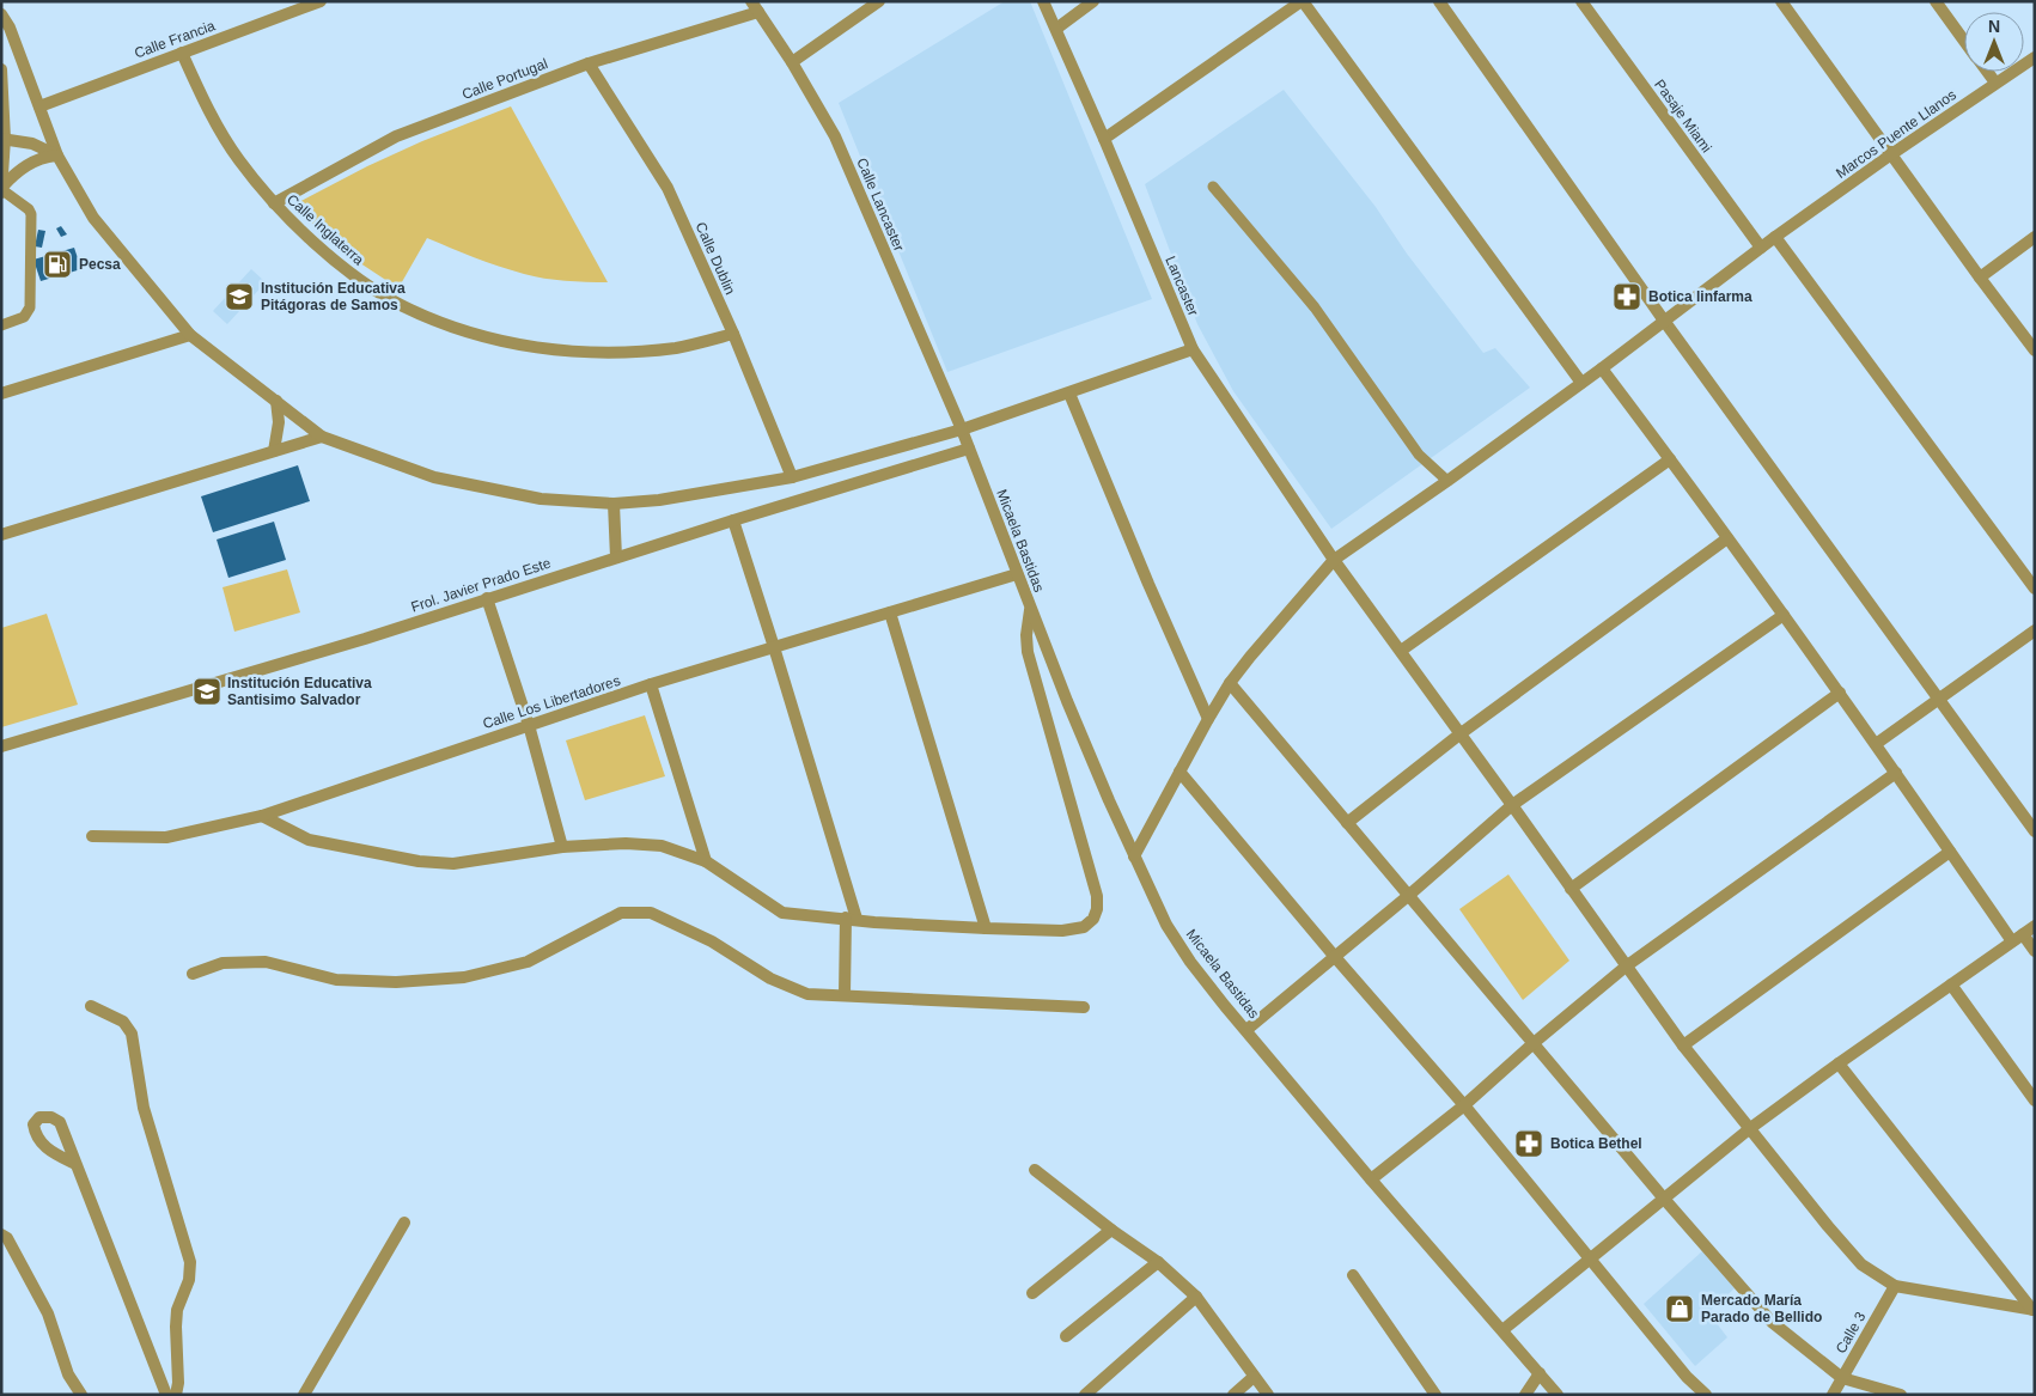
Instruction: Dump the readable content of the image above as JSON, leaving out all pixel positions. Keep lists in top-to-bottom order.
{
  "streets": {
    "street": [
      "Calle Francia",
      "Calle Portugal",
      "Pasaje Miami",
      "Marcos Puente Llanos",
      "Calle Lancaster",
      "Calle Inglaterra",
      "Calle Dublin",
      "Lancaster",
      "Micaela Bastidas",
      "Frol. Javier Prado Este",
      "Calle Los Libertadores",
      "Calle 3"
    ]
  },
  "crossings": [
    ["Calle Francia", "Calle Inglaterra"],
    ["Calle Portugal", "Calle Lancaster"],
    ["Calle Portugal", "Calle Inglaterra"],
    ["Calle Portugal", "Calle Dublin"],
    ["Pasaje Miami", "Marcos Puente Llanos"],
    ["Marcos Puente Llanos", "Lancaster"],
    ["Marcos Puente Llanos", "Micaela Bastidas"],
    ["Calle Lancaster", "Micaela Bastidas"],
    ["Calle Inglaterra", "Calle Dublin"],
    ["Lancaster", "Calle 3"],
    ["Micaela Bastidas", "Frol. Javier Prado Este"],
    ["Micaela Bastidas", "Calle Los Libertadores"]
  ],
  "places": {
    "fuel station": ["Pecsa"],
    "school or university": ["Institución Educativa Pitágoras de Samos", "Institución Educativa Santisimo Salvador"],
    "pharmacy": ["Botica linfarma", "Botica Bethel"],
    "shop": ["Mercado María Parado de Bellido"]
  },
  "north": "top"
}
